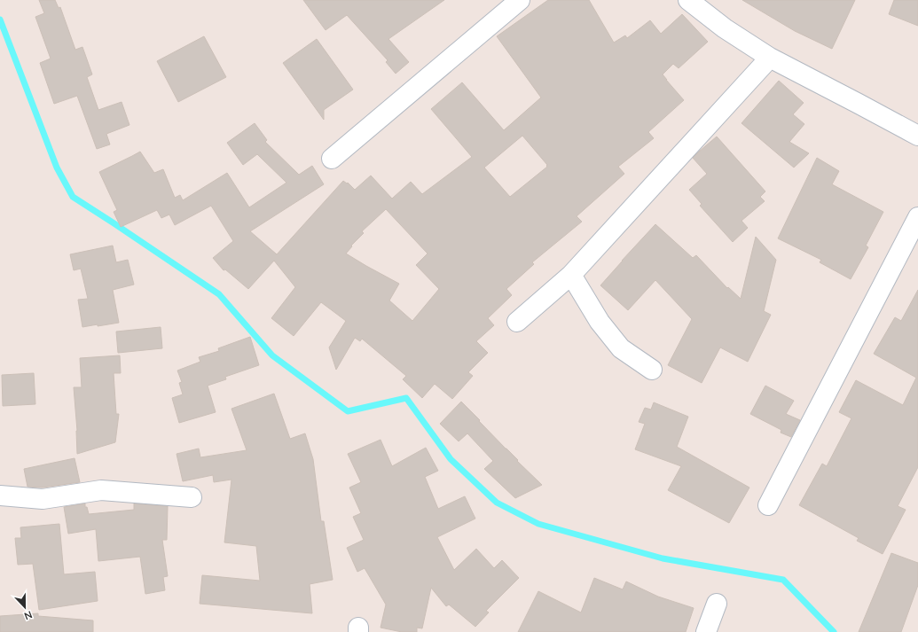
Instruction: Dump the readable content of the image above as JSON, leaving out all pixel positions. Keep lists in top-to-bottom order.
{
  "north": "bottom"
}
